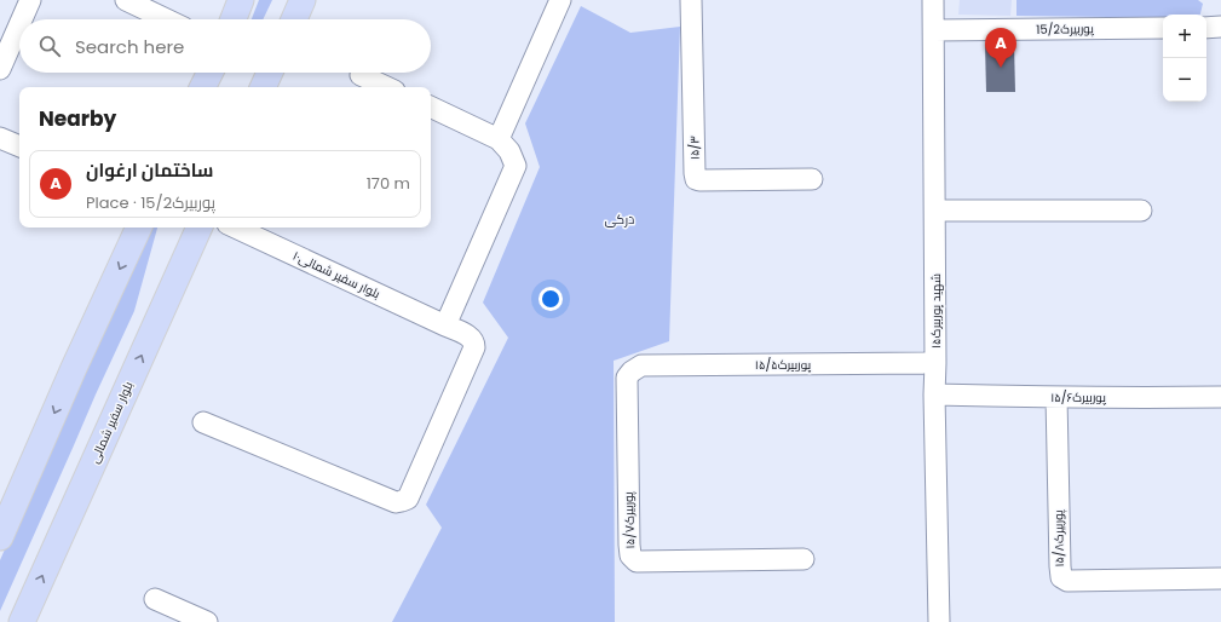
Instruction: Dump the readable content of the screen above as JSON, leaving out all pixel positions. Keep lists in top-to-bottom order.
{
  "streets": {
    "main road": ["بلوار سفیر شمالی"],
    "street": [
      "پوربیرک15/2",
      "۱۵/۳",
      "بلوار سفیر شمالی۱۰",
      "شهید پوربیرک۱۵",
      "پوربیرک۱۵/۵",
      "پوربیرک۱۵/۶",
      "پوربیرک۱۵/۷",
      "پوربیرک۱۵/۸"
    ]
  },
  "crossings": [
    ["پوربیرک15/2", "شهید پوربیرک۱۵"],
    ["شهید پوربیرک۱۵", "پوربیرک۱۵/۵"],
    ["شهید پوربیرک۱۵", "پوربیرک۱۵/۶"],
    ["پوربیرک۱۵/۵", "پوربیرک۱۵/۷"],
    ["پوربیرک۱۵/۶", "پوربیرک۱۵/۸"]
  ],
  "districts": ["درکی"],
  "page": {
    "map_buttons": ["+", "−"],
    "search": "Search here",
    "pins": "A",
    "heading": "Nearby",
    "list": [
      {
        "mark": "A",
        "name": "ساختمان ارغوان",
        "note": "Place · پوربیرک15/2",
        "value": "170 m"
      }
    ]
  }
}
